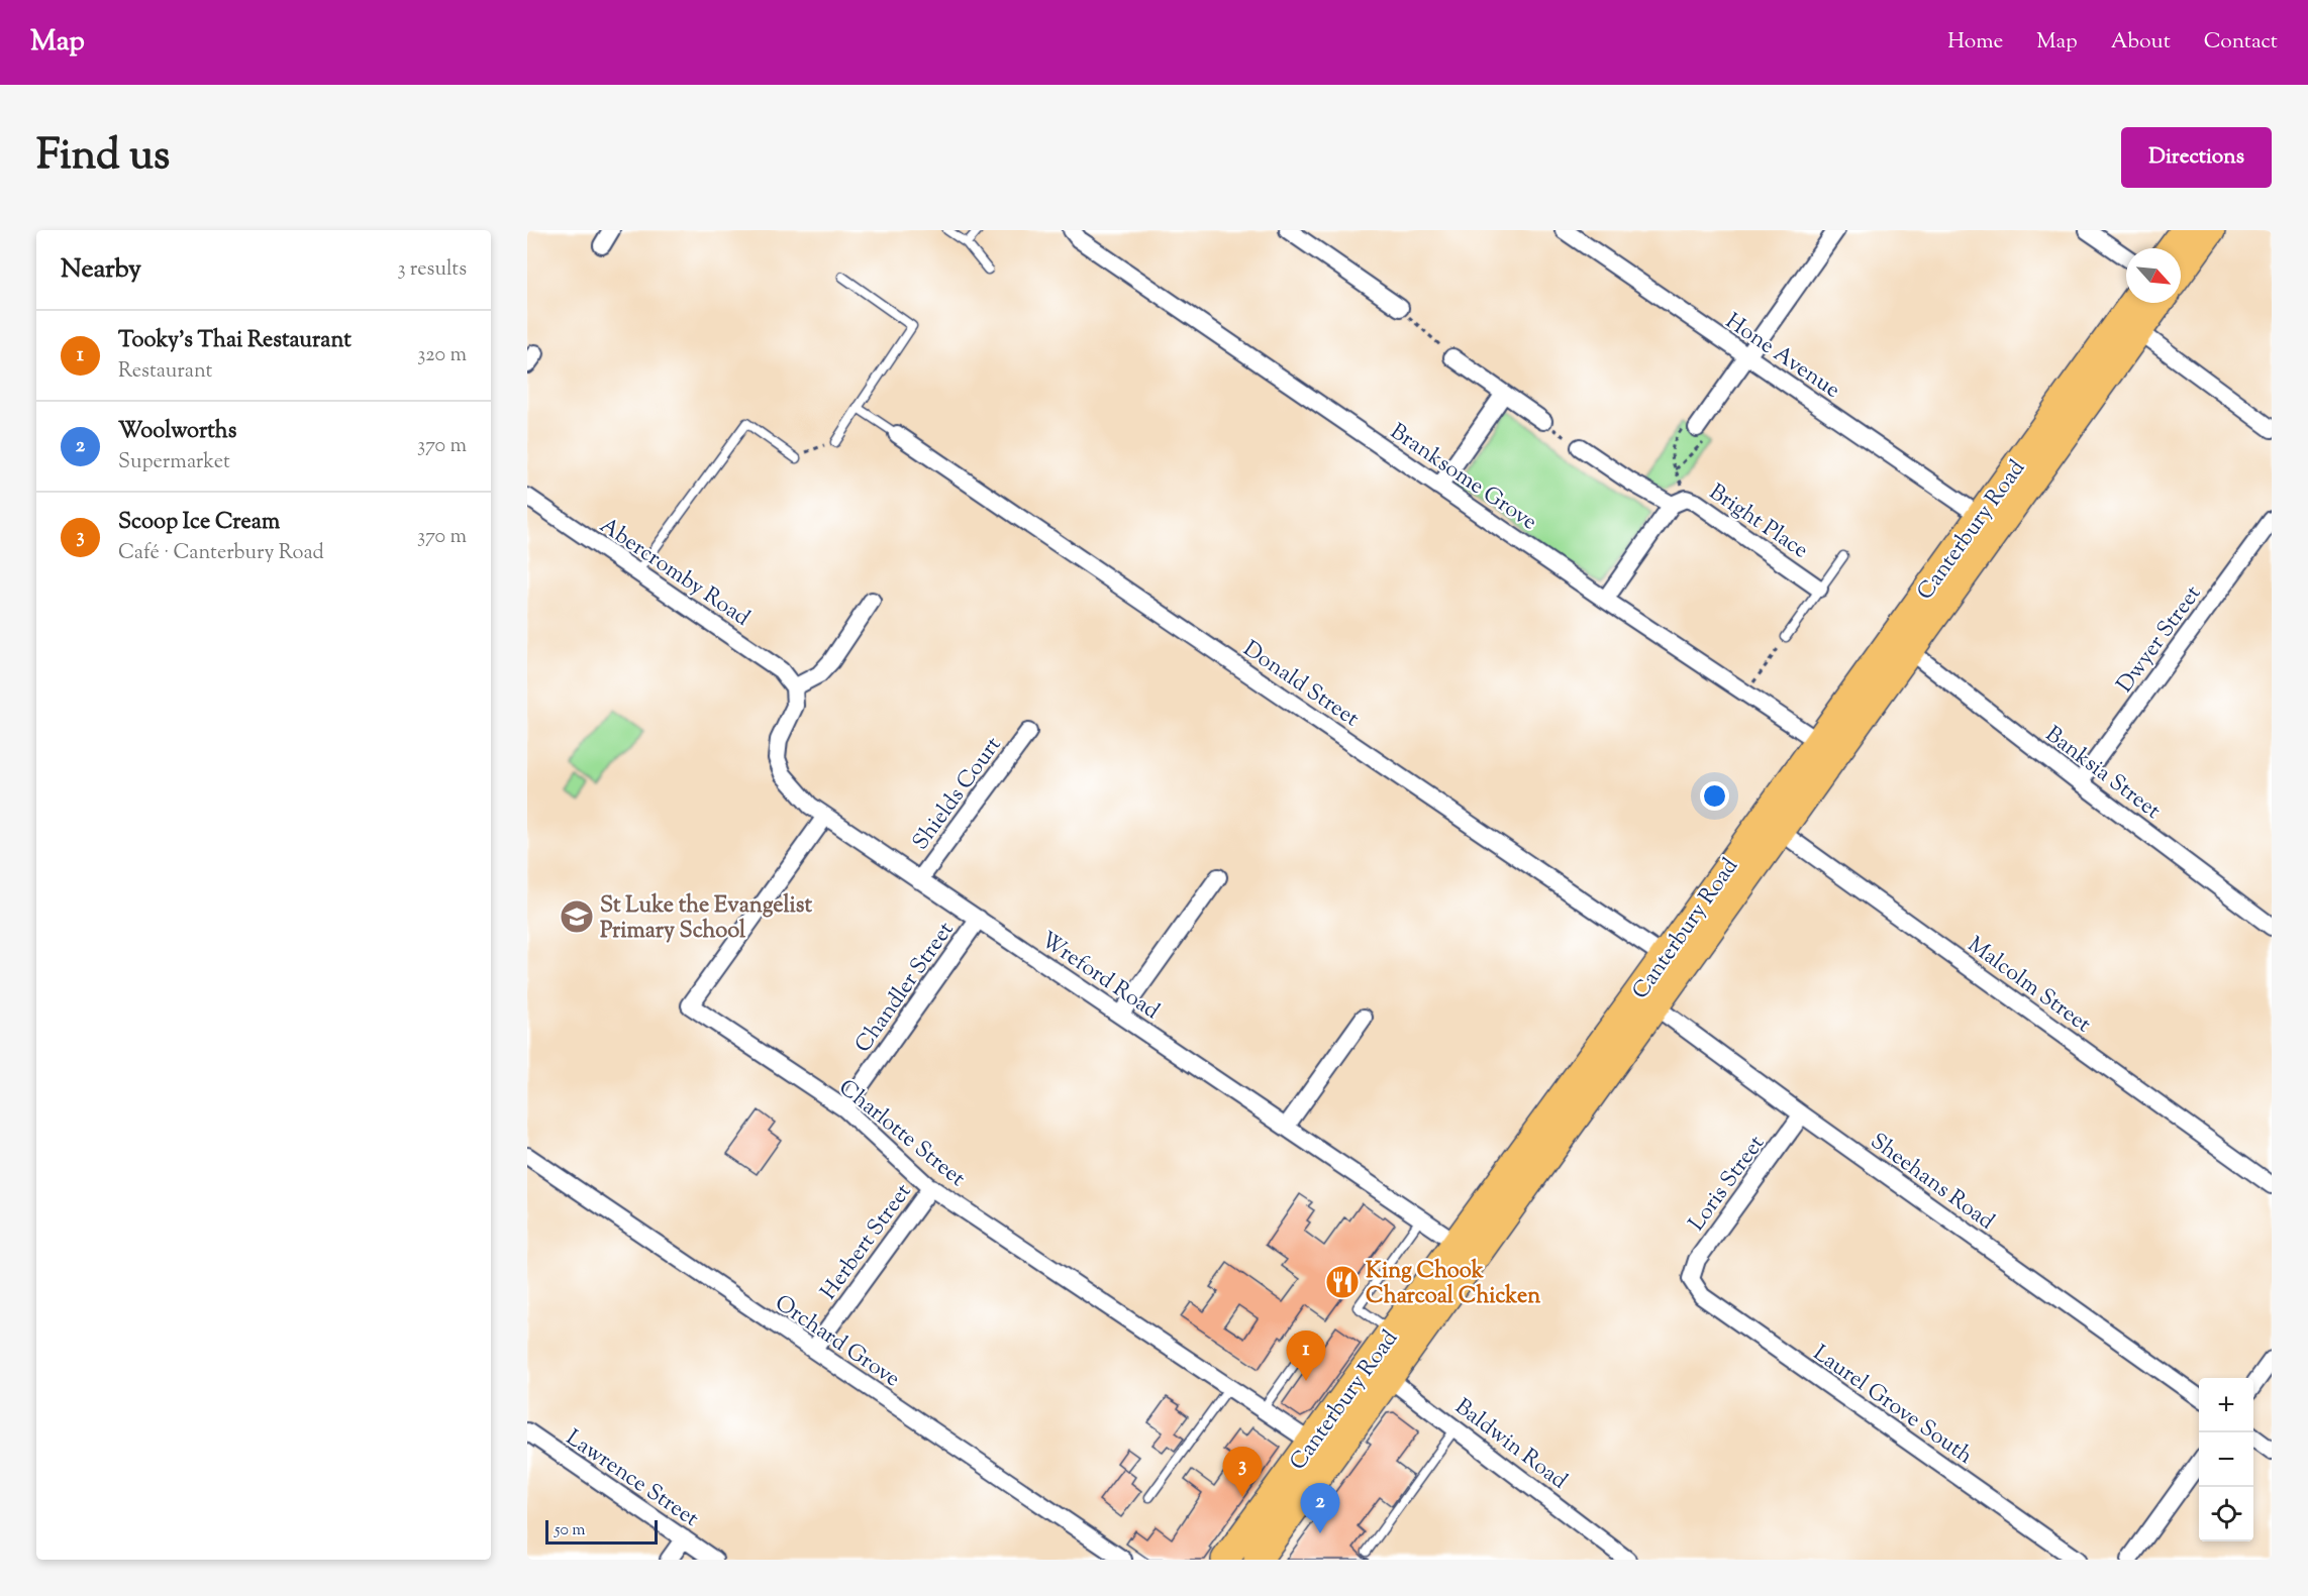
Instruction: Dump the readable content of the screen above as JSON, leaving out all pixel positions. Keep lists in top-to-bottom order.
{
  "streets": {
    "main road": ["Canterbury Road"],
    "street": [
      "Hone Avenue",
      "Branksome Grove",
      "Bright Place",
      "Abercromby Road",
      "Dwyer Street",
      "Donald Street",
      "Banksia Street",
      "Shields Court",
      "Wreford Road",
      "Malcolm Street",
      "Chandler Street",
      "Charlotte Street",
      "Sheehans Road",
      "Loris Street",
      "Herbert Street",
      "Orchard Grove",
      "Laurel Grove South",
      "Baldwin Road",
      "Lawrence Street"
    ]
  },
  "crossings": [
    ["Hone Avenue", "Canterbury Road"],
    ["Branksome Grove", "Bright Place"],
    ["Branksome Grove", "Canterbury Road"],
    ["Canterbury Road", "Donald Street"],
    ["Canterbury Road", "Banksia Street"],
    ["Canterbury Road", "Wreford Road"],
    ["Canterbury Road", "Malcolm Street"],
    ["Canterbury Road", "Charlotte Street"],
    ["Canterbury Road", "Sheehans Road"],
    ["Canterbury Road", "Baldwin Road"],
    ["Abercromby Road", "Wreford Road"],
    ["Dwyer Street", "Banksia Street"],
    ["Shields Court", "Wreford Road"],
    ["Wreford Road", "Chandler Street"],
    ["Wreford Road", "Charlotte Street"],
    ["Chandler Street", "Charlotte Street"],
    ["Charlotte Street", "Herbert Street"],
    ["Sheehans Road", "Loris Street"],
    ["Loris Street", "Laurel Grove South"],
    ["Herbert Street", "Orchard Grove"]
  ],
  "places": {
    "school or university": ["St Luke the Evangelist Primary School"],
    "restaurant": ["King Chook Charcoal Chicken"]
  },
  "scale_bar": "50 m",
  "north": "bottom right",
  "page": {
    "header": "Map",
    "nav": [
      "Home",
      "Map",
      "About",
      "Contact"
    ],
    "title": "Find us",
    "buttons": "Directions",
    "heading": ["Nearby", "3 results"],
    "list": [
      {
        "mark": "1",
        "name": "Tooky's Thai Restaurant",
        "note": "Restaurant",
        "value": "320 m"
      },
      {
        "mark": "2",
        "name": "Woolworths",
        "note": "Supermarket",
        "value": "370 m"
      },
      {
        "mark": "3",
        "name": "Scoop Ice Cream",
        "note": "Café · Canterbury Road",
        "value": "370 m"
      }
    ],
    "pins": ["1", "3", "2"],
    "map_buttons": ["+", "−"],
    "scale": "50 m"
  }
}
